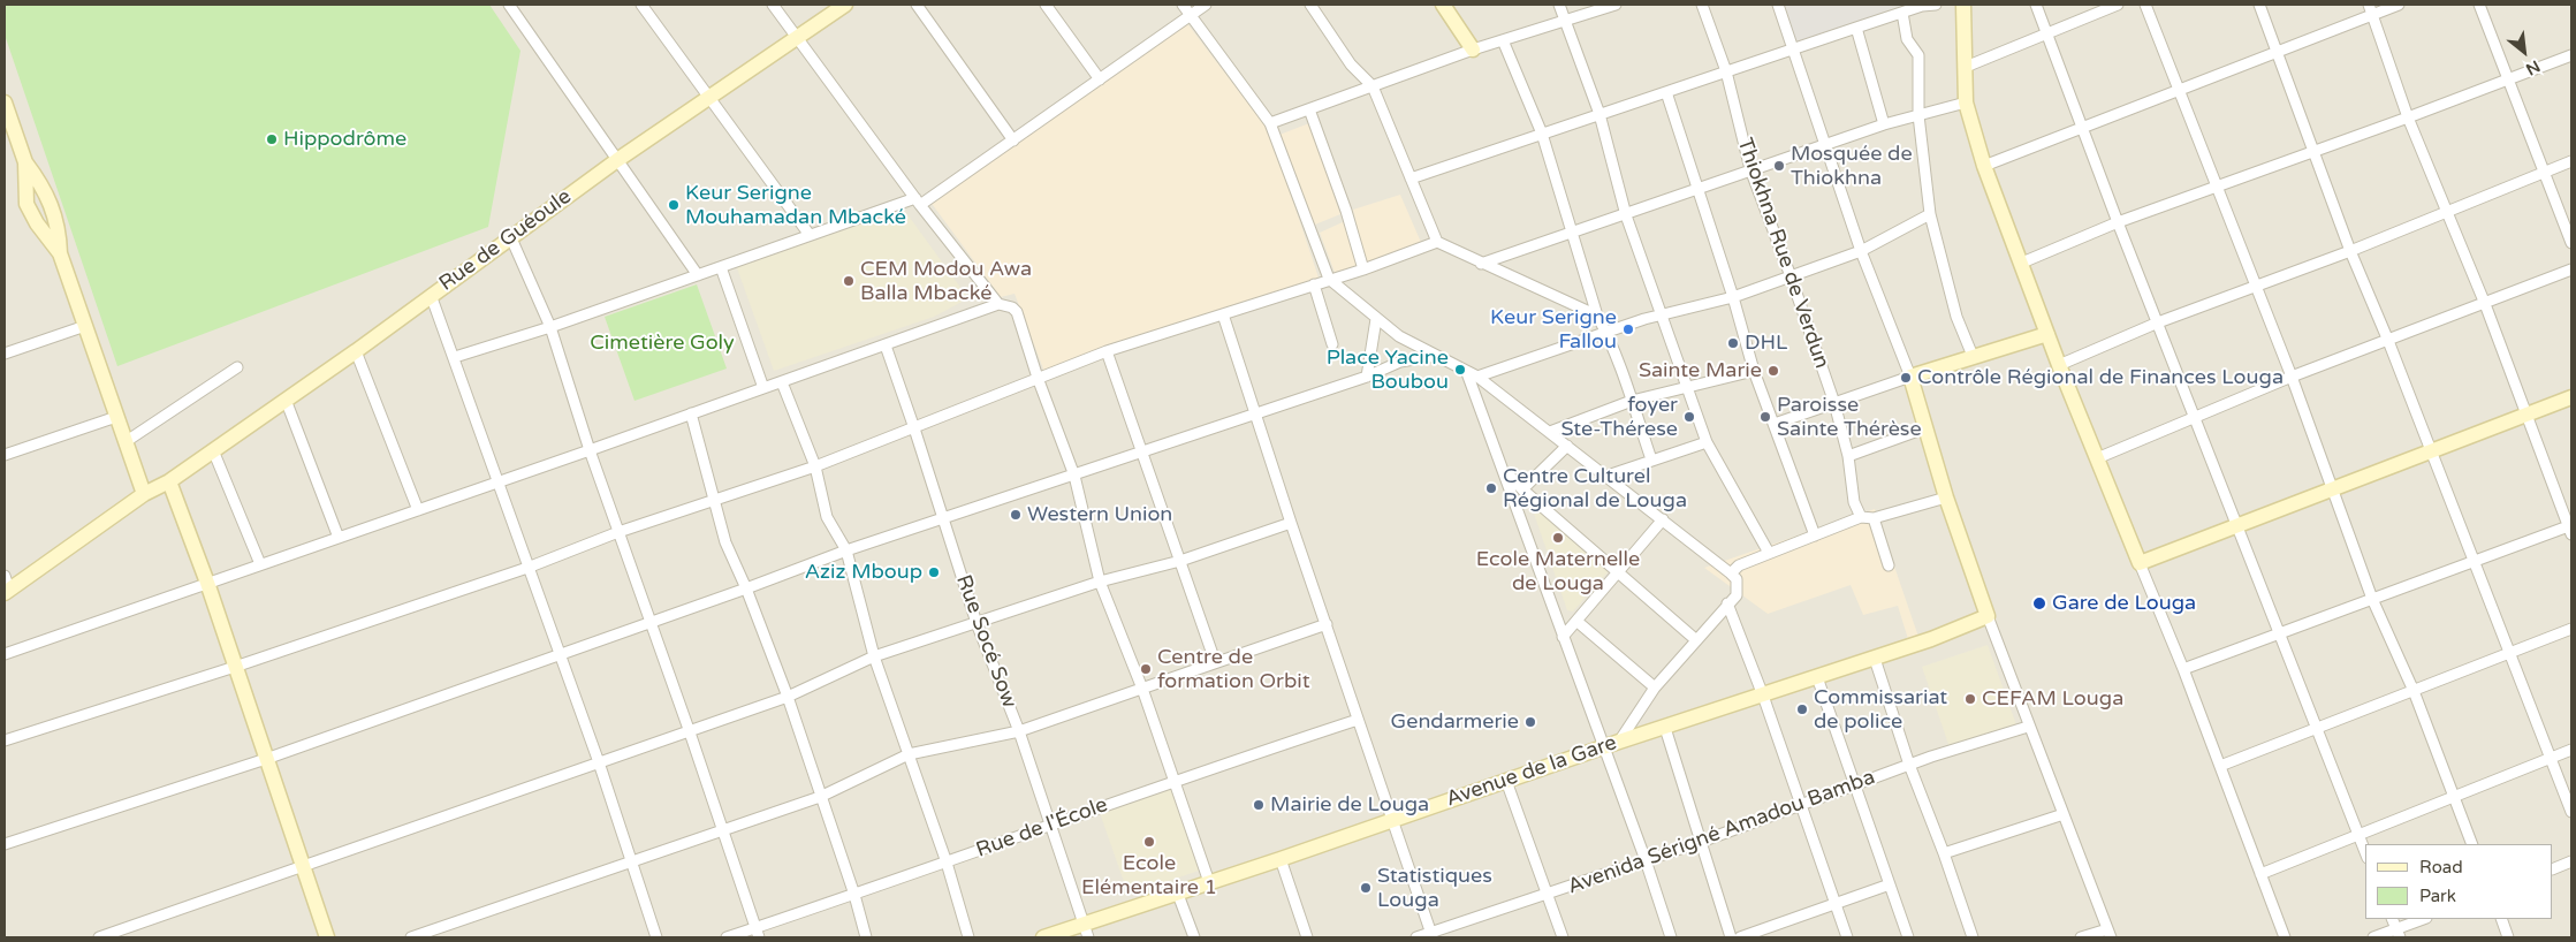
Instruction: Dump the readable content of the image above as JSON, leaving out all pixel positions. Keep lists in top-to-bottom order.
{
  "streets": {
    "street": [
      "Rue de Guéoule",
      "Thiokhna Rue de Verdun",
      "Rue Socé Sow",
      "Avenue de la Gare",
      "Rue de l'École",
      "Avenida Sérigné Amadou Bamba"
    ]
  },
  "crossings": [
    ["Rue Socé Sow", "Avenue de la Gare"],
    ["Rue Socé Sow", "Rue de l'École"]
  ],
  "parks": ["Cimetière Goly"],
  "places": [
    "Hippodrôme",
    "Mosquée de Thiokhna",
    "Keur Serigne Mouhamadan Mbacké",
    "CEM Modou Awa Balla Mbacké",
    "Keur Serigne Fallou",
    "DHL",
    "Place Yacine Boubou",
    "Sainte Marie",
    "Contrôle Régional de Finances Louga",
    "foyer Ste-Thérese",
    "Paroisse Sainte Thérèse",
    "Centre Culturel Régional de Louga",
    "Western Union",
    "Ecole Maternelle de Louga",
    "Aziz Mboup",
    "Gare de Louga",
    "Centre de formation Orbit",
    "CEFAM Louga",
    "Commissariat de police",
    "Gendarmerie",
    "Mairie de Louga",
    "Ecole Elémentaire 1",
    "Statistiques Louga"
  ],
  "legend": ["Road", "Park"],
  "north": "bottom right"
}
